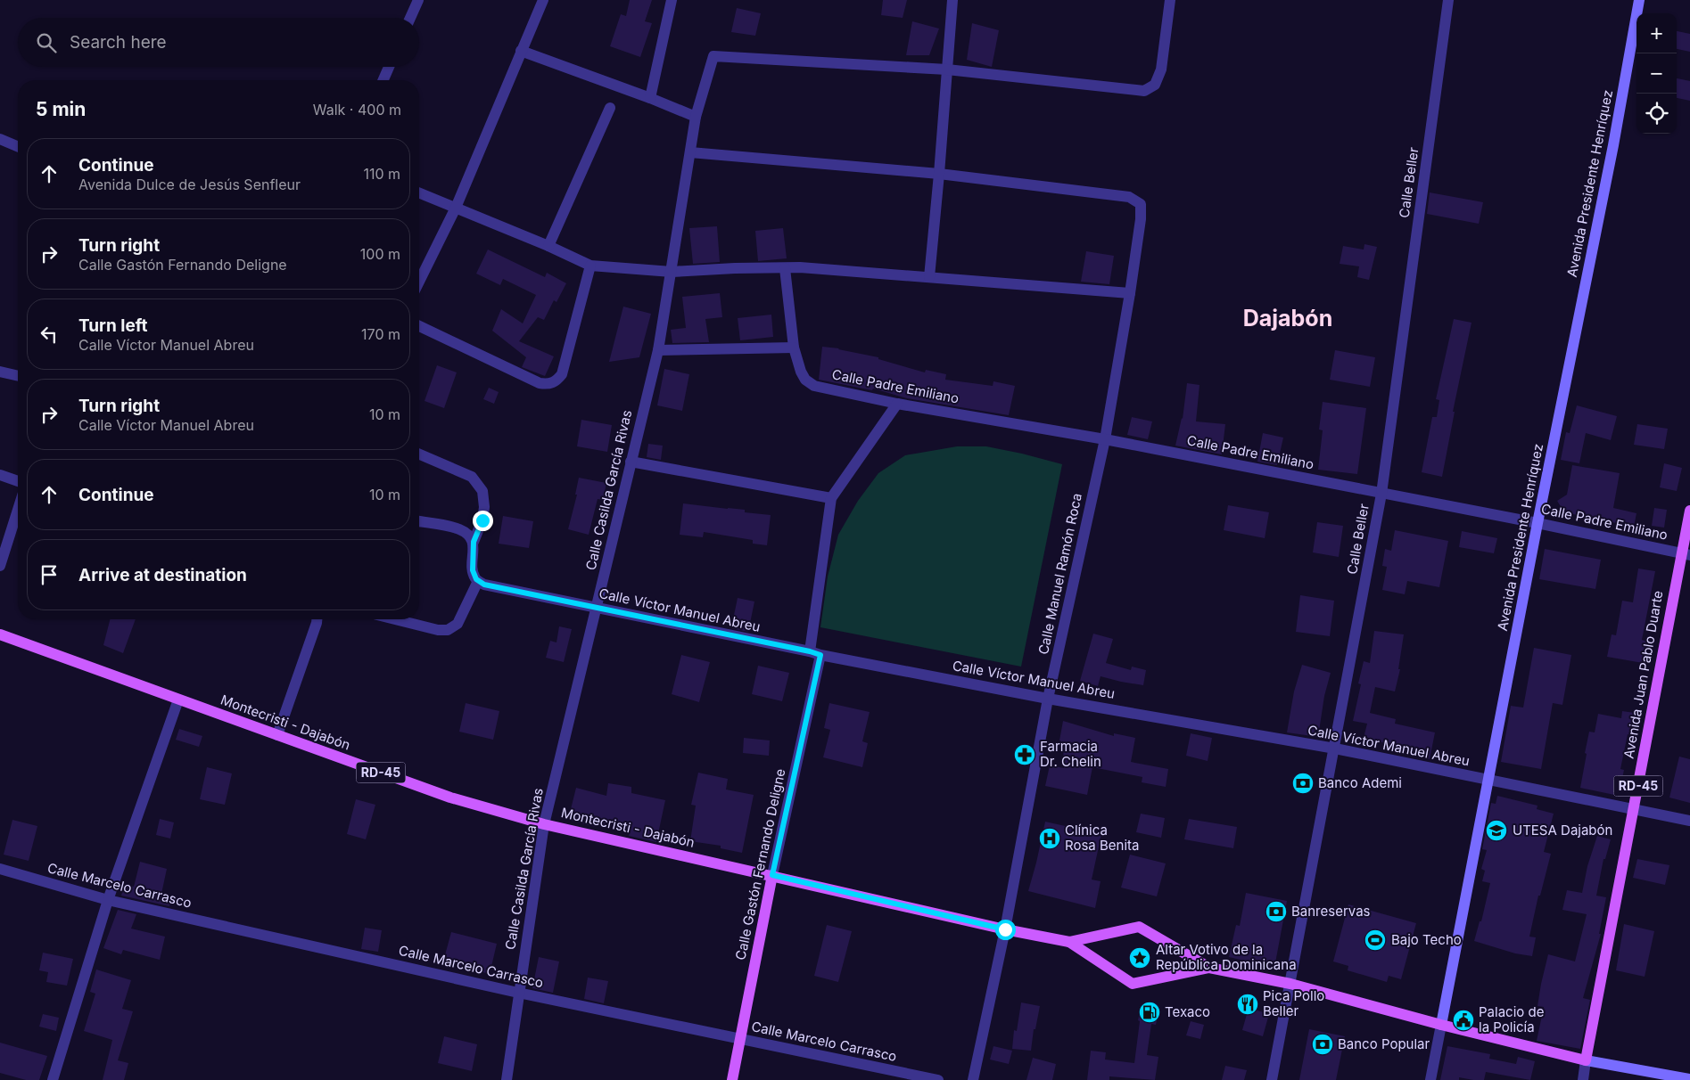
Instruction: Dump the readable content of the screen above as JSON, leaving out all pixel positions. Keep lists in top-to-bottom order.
{
  "streets": {
    "main road": [
      "Avenida Juan Pablo Duarte",
      "Montecristi - Dajabón",
      "RD-45",
      "Calle Gastón Fernando Deligne"
    ],
    "street": [
      "Calle Beller",
      "Avenida Presidente Henríquez",
      "Calle Padre Emiliano",
      "Calle Casilda García Rivas",
      "Calle Manuel Ramón Roca",
      "Calle Víctor Manuel Abreu",
      "Calle Marcelo Carrasco"
    ]
  },
  "crossings": [
    ["Calle Beller", "Calle Padre Emiliano"],
    ["Calle Beller", "Calle Víctor Manuel Abreu"],
    ["Calle Beller", "RD-45"],
    ["Avenida Presidente Henríquez", "Calle Padre Emiliano"],
    ["Avenida Presidente Henríquez", "Calle Víctor Manuel Abreu"],
    ["Avenida Presidente Henríquez", "RD-45"],
    ["Calle Padre Emiliano", "Calle Manuel Ramón Roca"],
    ["Calle Padre Emiliano", "Avenida Juan Pablo Duarte"],
    ["Calle Casilda García Rivas", "Calle Víctor Manuel Abreu"],
    ["Calle Casilda García Rivas", "Montecristi - Dajabón"],
    ["Calle Casilda García Rivas", "Calle Marcelo Carrasco"],
    ["Calle Manuel Ramón Roca", "Calle Víctor Manuel Abreu"],
    ["Calle Manuel Ramón Roca", "RD-45"],
    ["Calle Víctor Manuel Abreu", "Avenida Juan Pablo Duarte"],
    ["Calle Víctor Manuel Abreu", "Calle Gastón Fernando Deligne"],
    ["Avenida Juan Pablo Duarte", "RD-45"],
    ["Montecristi - Dajabón", "RD-45"],
    ["Montecristi - Dajabón", "Calle Gastón Fernando Deligne"],
    ["RD-45", "Calle Gastón Fernando Deligne"],
    ["Calle Gastón Fernando Deligne", "Calle Marcelo Carrasco"]
  ],
  "districts": ["Dajabón"],
  "places": {
    "pharmacy": ["Farmacia Dr. Chelin"],
    "bank": ["Banco Ademi", "Banreservas", "Banco Popular"],
    "school or university": ["UTESA Dajabón"],
    "hospital": ["Clínica Rosa Benita"],
    "sports": ["Bajo Techo"],
    "place": ["Altar Votivo de la República Dominicana"],
    "restaurant": ["Pica Pollo Beller"],
    "fuel station": ["Texaco"],
    "public building": ["Palacio de la Policía"]
  },
  "page": {
    "map_buttons": ["+", "−"],
    "search": "Search here",
    "heading": ["5 min", "Walk · 400 m"],
    "list": [
      ["Continue", "Avenida Dulce de Jesús Senfleur", "110 m"],
      ["Turn right", "Calle Gastón Fernando Deligne", "100 m"],
      ["Turn left", "Calle Víctor Manuel Abreu", "170 m"],
      ["Turn right", "Calle Víctor Manuel Abreu", "10 m"],
      ["Continue", "10 m"],
      "Arrive at destination"
    ]
  }
}
